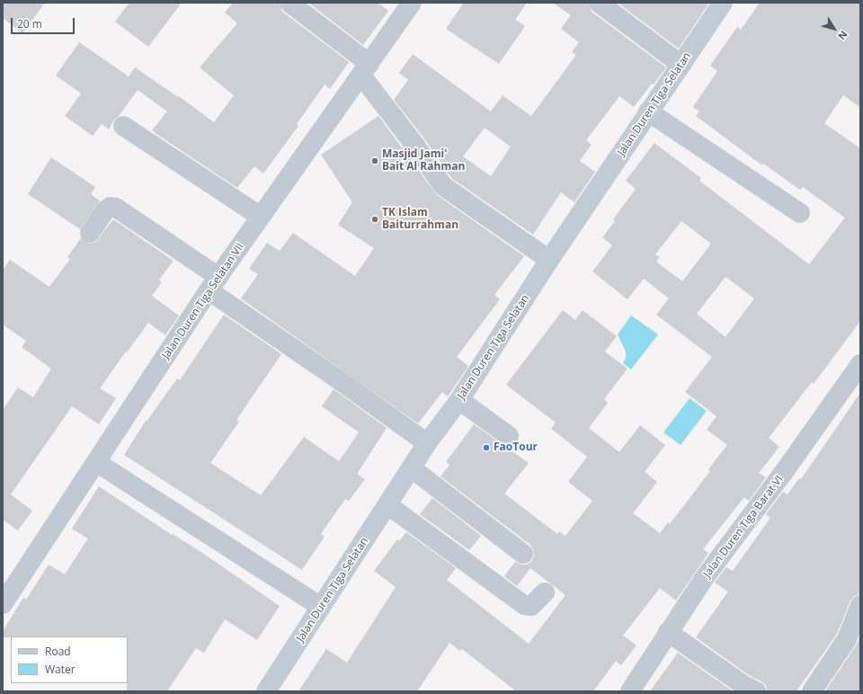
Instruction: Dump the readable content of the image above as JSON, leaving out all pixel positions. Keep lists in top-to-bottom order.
{
  "streets": {
    "street": ["Jalan Duren Tiga Selatan", "Jalan Duren Tiga Selatan VII", "Jalan Duren Tiga Barat VI"]
  },
  "places": ["Masjid Jami' Bait Al Rahman", "TK Islam Baiturrahman", "FaoTour"],
  "legend": ["Road", "Water"],
  "scale_bar": "20 m",
  "north": "bottom right"
}
